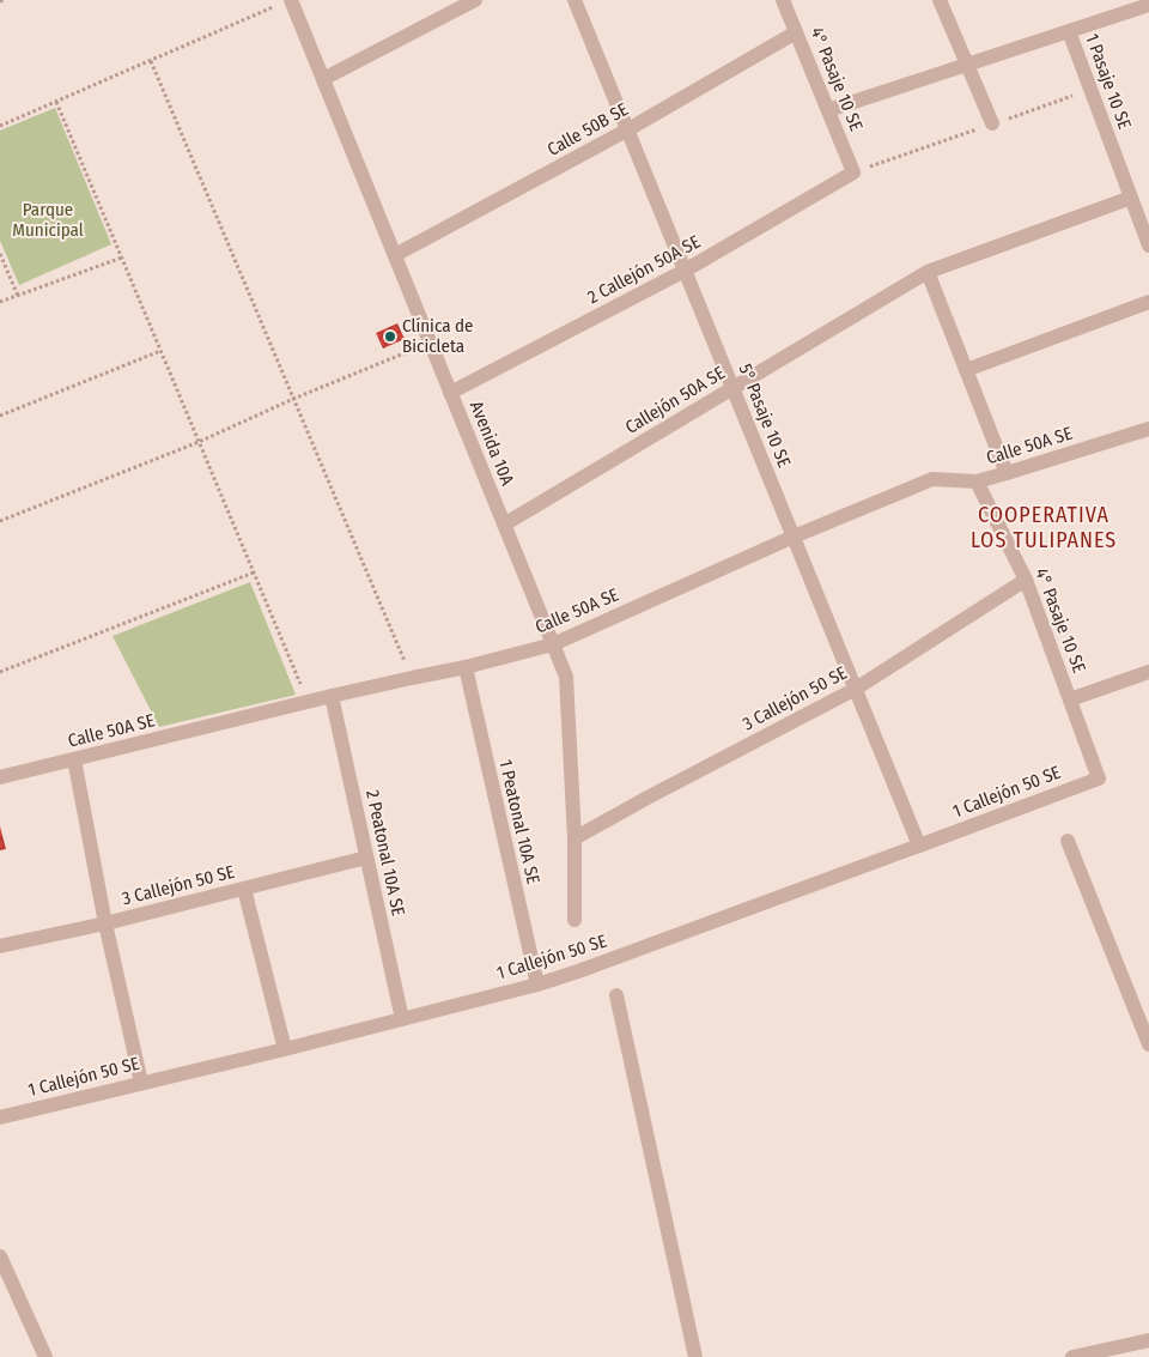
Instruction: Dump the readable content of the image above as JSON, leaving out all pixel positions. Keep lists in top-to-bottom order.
{
  "streets": {
    "street": [
      "4° Pasaje 10 SE",
      "1 Pasaje 10 SE",
      "Calle 50B SE",
      "2 Callejón 50A SE",
      "Callejón 50A SE",
      "5° Pasaje 10 SE",
      "Avenida 10A",
      "Calle 50A SE",
      "3 Callejón 50 SE",
      "1 Callejón 50 SE",
      "1 Peatonal 10A SE",
      "2 Peatonal 10A SE"
    ]
  },
  "crossings": [
    ["4° Pasaje 10 SE", "Calle 50B SE"],
    ["4° Pasaje 10 SE", "2 Callejón 50A SE"],
    ["4° Pasaje 10 SE", "Calle 50A SE"],
    ["4° Pasaje 10 SE", "3 Callejón 50 SE"],
    ["4° Pasaje 10 SE", "1 Callejón 50 SE"],
    ["1 Pasaje 10 SE", "Callejón 50A SE"],
    ["Calle 50B SE", "5° Pasaje 10 SE"],
    ["Calle 50B SE", "Avenida 10A"],
    ["2 Callejón 50A SE", "5° Pasaje 10 SE"],
    ["2 Callejón 50A SE", "Avenida 10A"],
    ["Callejón 50A SE", "5° Pasaje 10 SE"],
    ["Callejón 50A SE", "Avenida 10A"],
    ["5° Pasaje 10 SE", "Calle 50A SE"],
    ["5° Pasaje 10 SE", "3 Callejón 50 SE"],
    ["5° Pasaje 10 SE", "1 Callejón 50 SE"],
    ["Avenida 10A", "Calle 50A SE"],
    ["Avenida 10A", "3 Callejón 50 SE"],
    ["Calle 50A SE", "1 Peatonal 10A SE"],
    ["Calle 50A SE", "2 Peatonal 10A SE"],
    ["3 Callejón 50 SE", "2 Peatonal 10A SE"],
    ["1 Callejón 50 SE", "1 Peatonal 10A SE"],
    ["1 Callejón 50 SE", "2 Peatonal 10A SE"]
  ],
  "districts": ["COOPERATIVA LOS TULIPANES"],
  "parks": ["Parque Municipal"],
  "places": ["Clínica de Bicicleta"]
}
